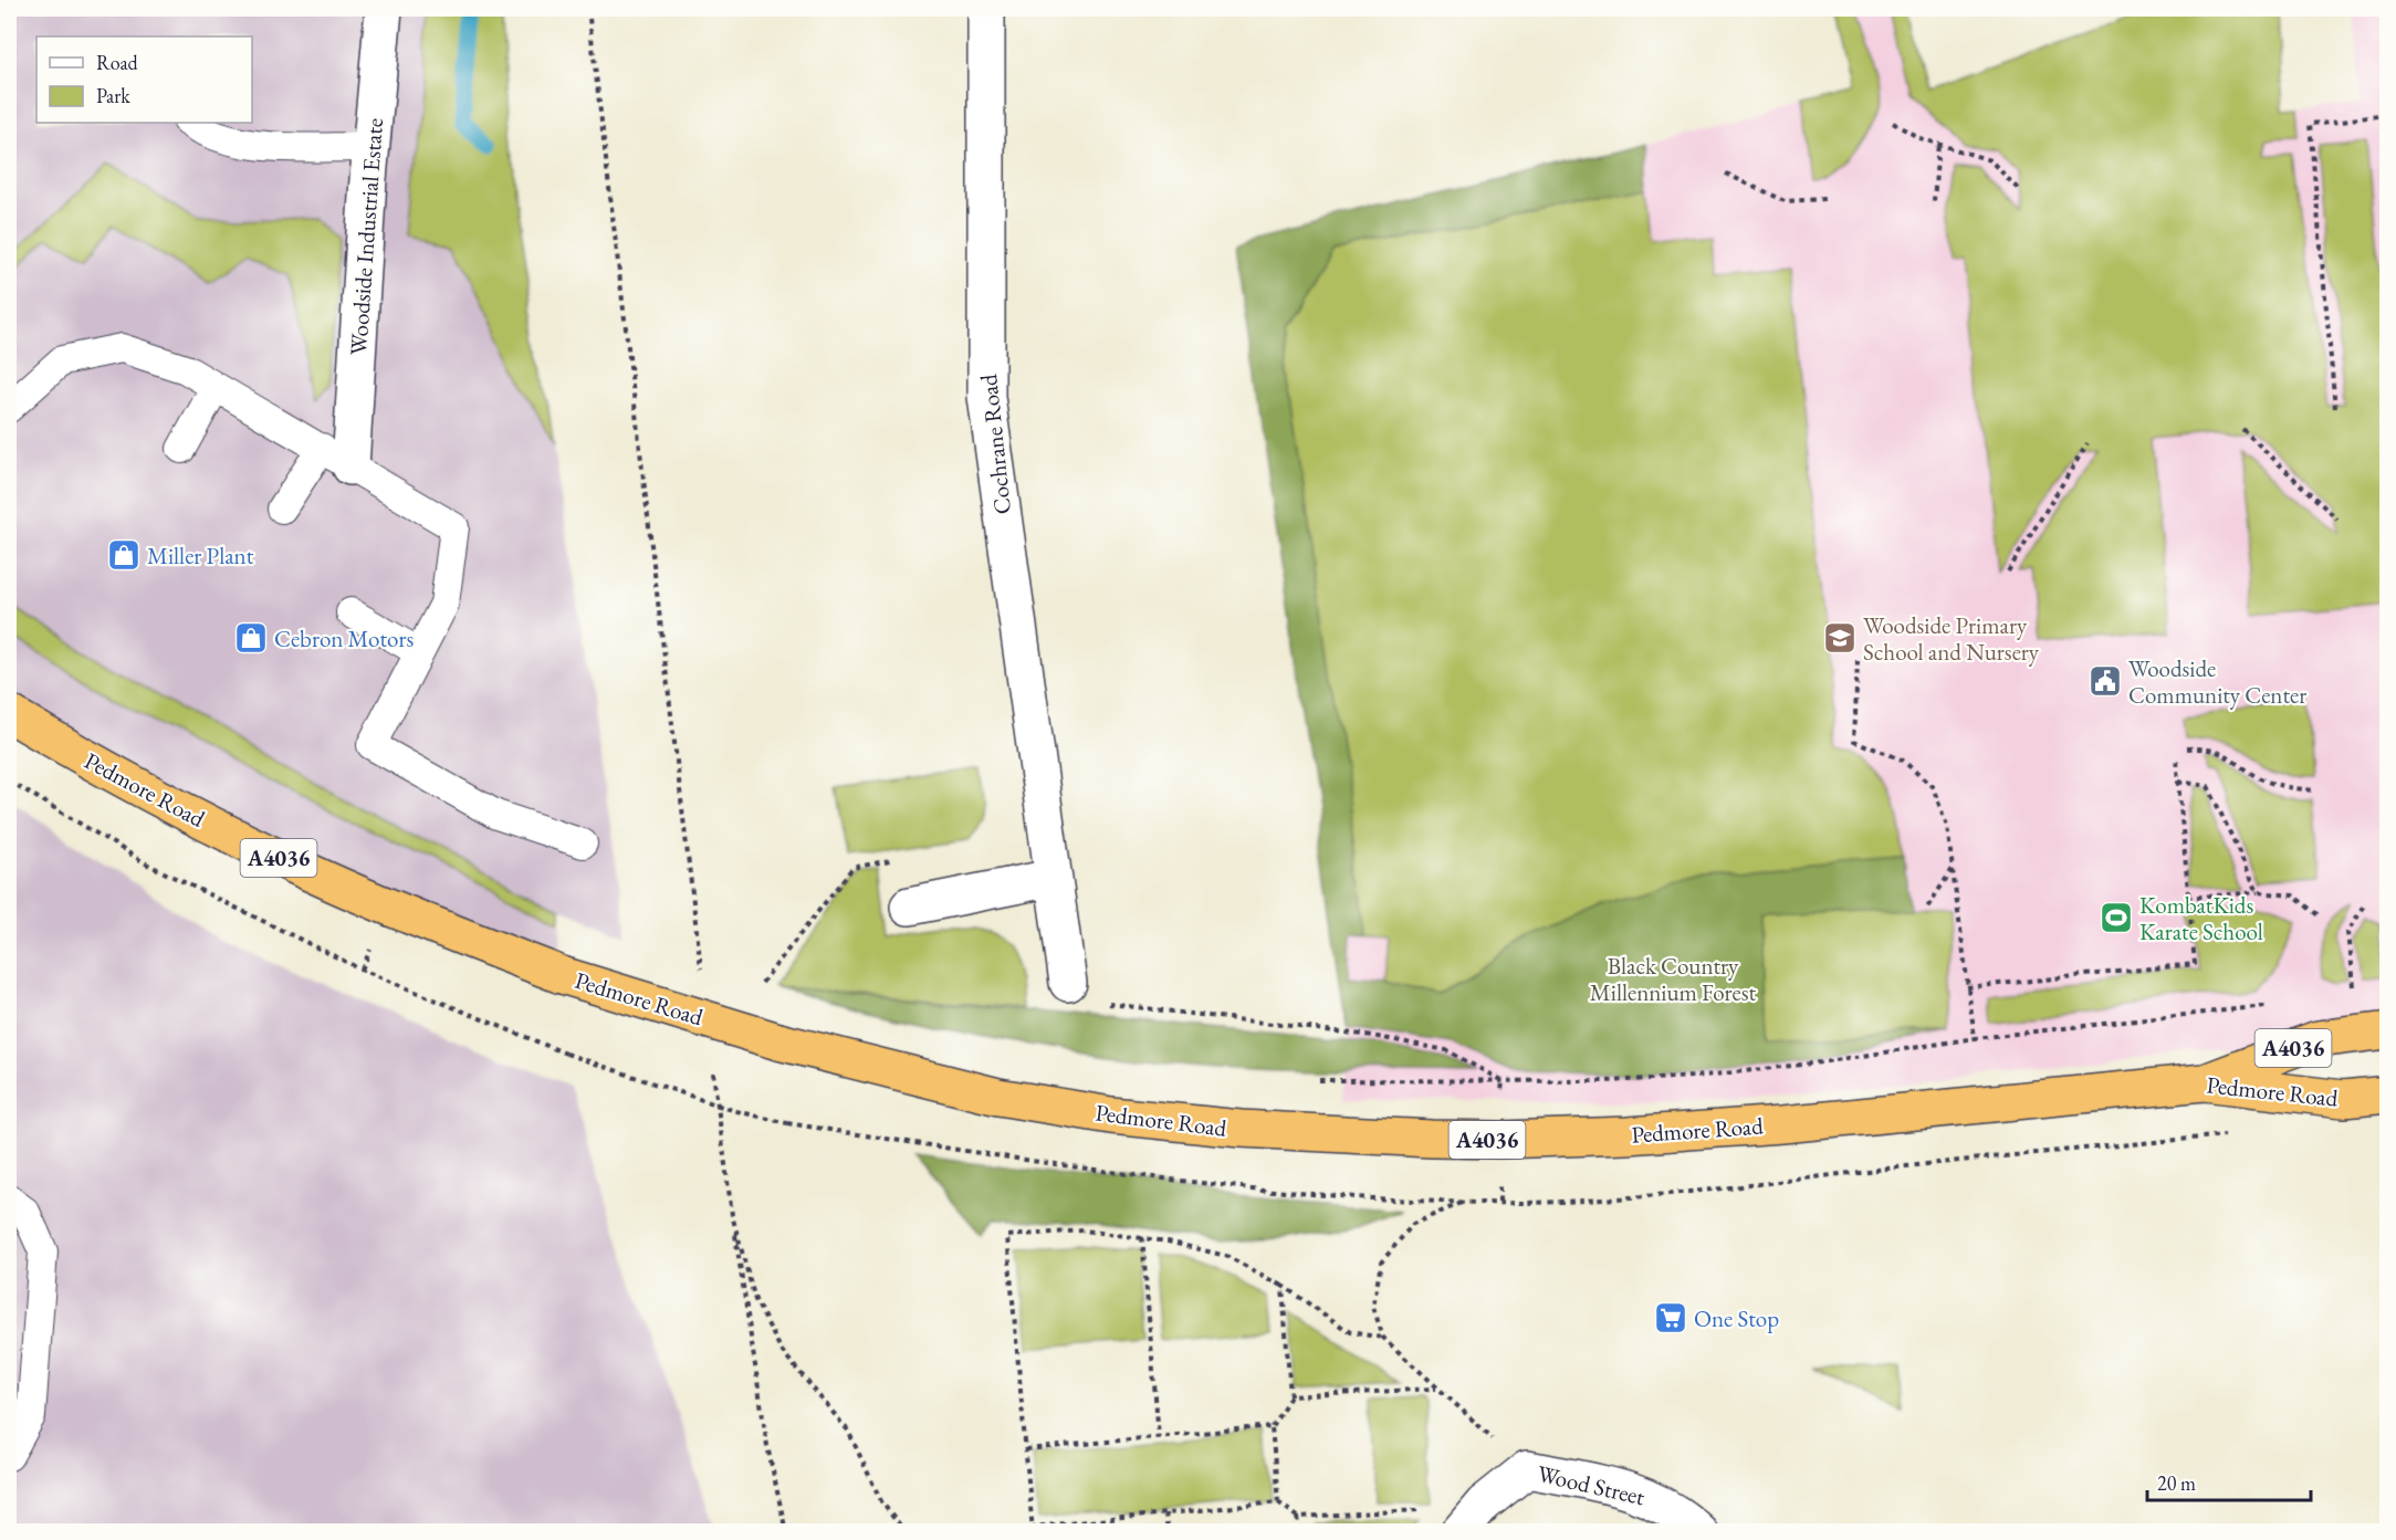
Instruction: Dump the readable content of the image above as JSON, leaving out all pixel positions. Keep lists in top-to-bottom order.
{
  "streets": {
    "highway": ["Pedmore Road", "A4036"],
    "street": ["Woodside Industrial Estate", "Cochrane Road", "Wood Street"]
  },
  "crossings": [
    ["Pedmore Road", "A4036"]
  ],
  "parks": ["Black Country Millennium Forest"],
  "places": {
    "shop": ["Miller Plant", "Cebron Motors"],
    "school or university": ["Woodside Primary School and Nursery"],
    "public building": ["Woodside Community Center"],
    "sports": ["KombatKids Karate School"],
    "supermarket": ["One Stop"]
  },
  "legend": ["Road", "Park"],
  "scale_bar": "20 m"
}
